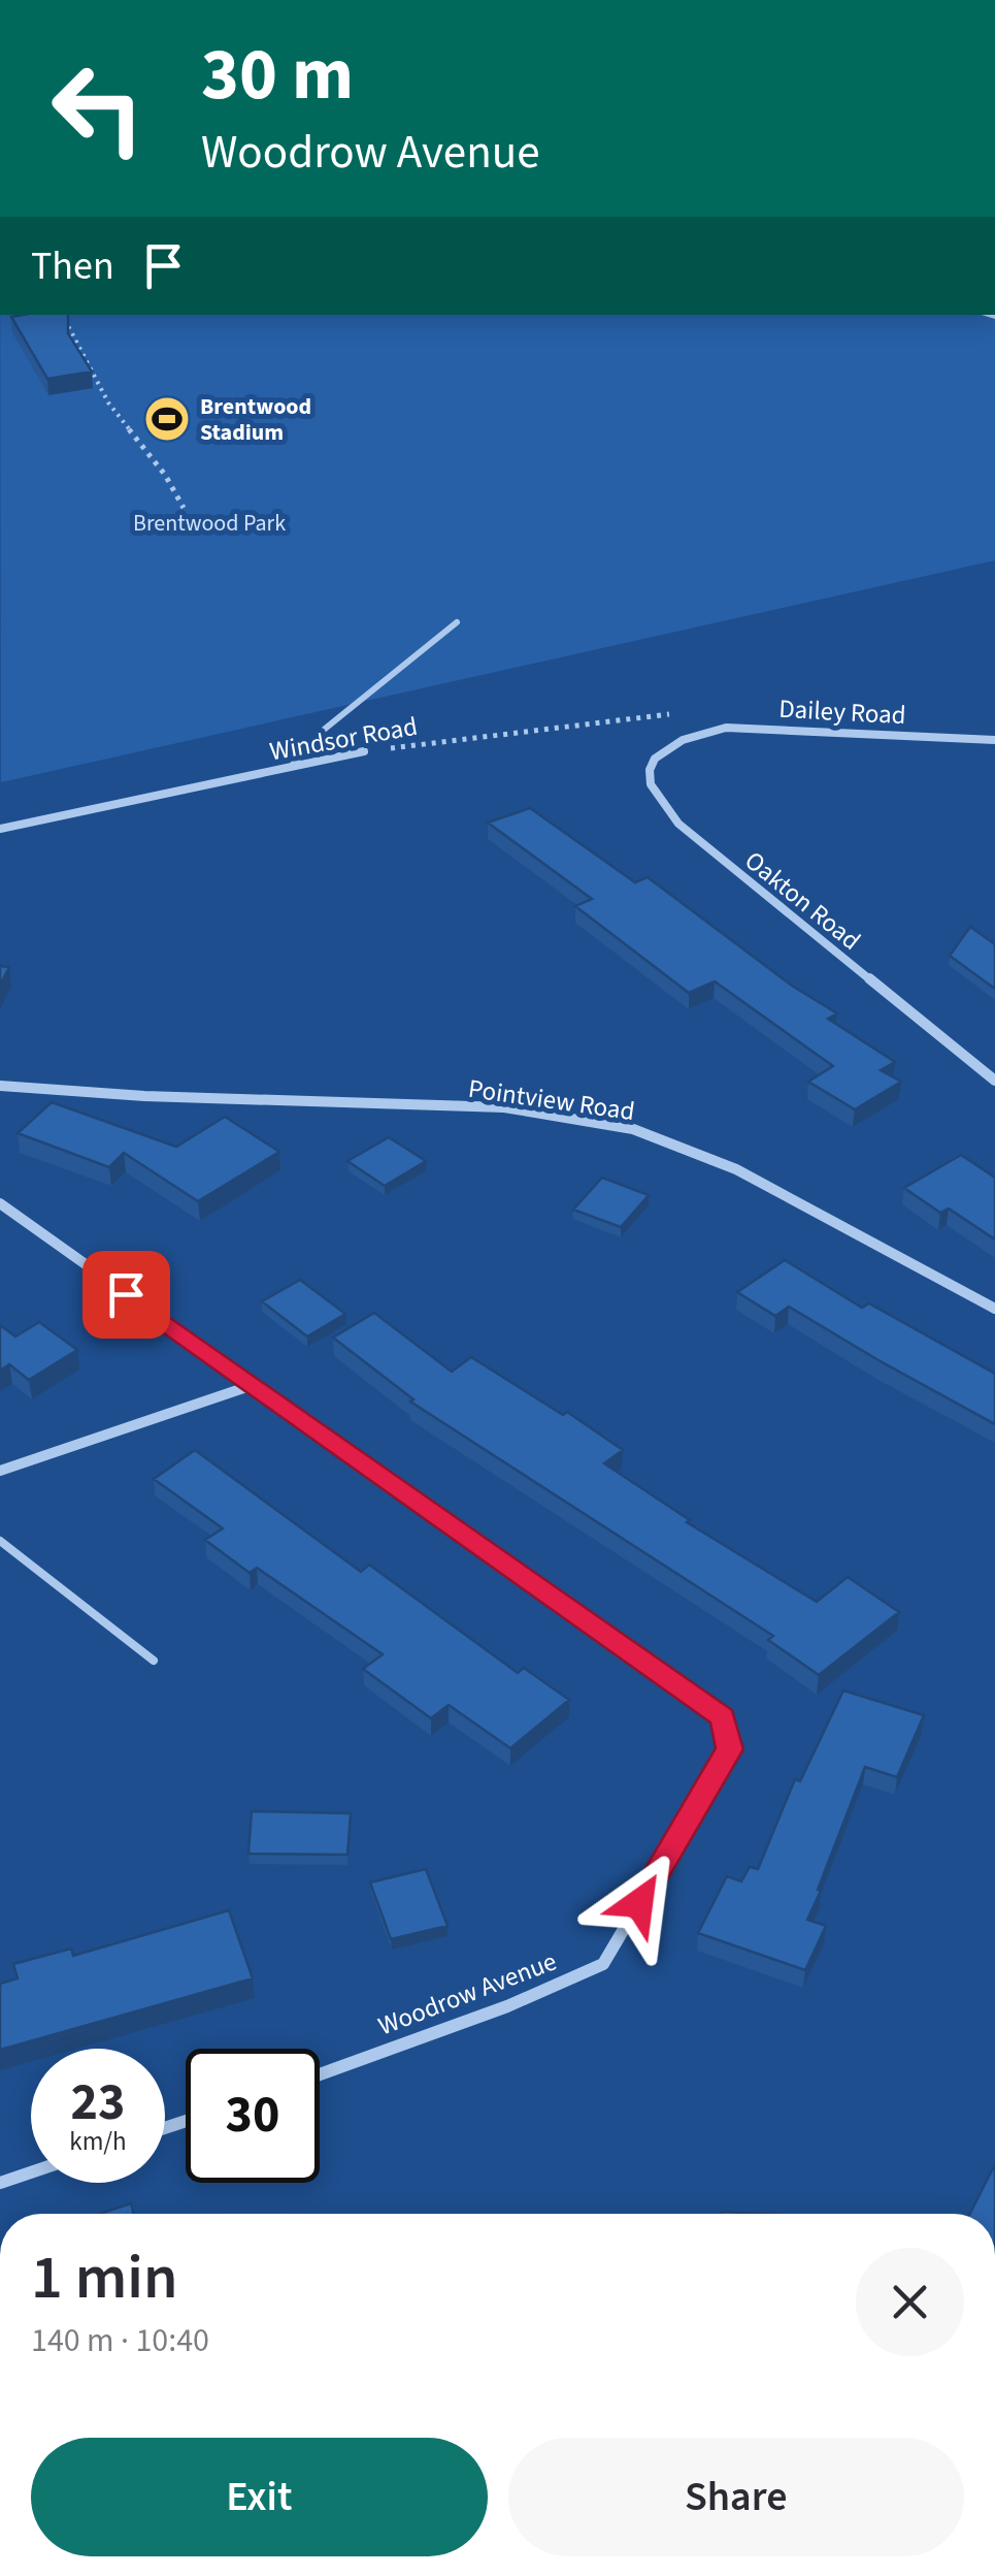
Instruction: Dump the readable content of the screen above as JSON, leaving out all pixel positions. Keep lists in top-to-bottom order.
{
  "streets": {
    "street": [
      "Dailey Road",
      "Windsor Road",
      "Oakton Road",
      "Pointview Road",
      "Woodrow Avenue"
    ]
  },
  "crossings": [
    ["Dailey Road", "Windsor Road"],
    ["Dailey Road", "Oakton Road"],
    ["Windsor Road", "Oakton Road"]
  ],
  "parks": ["Brentwood Park"],
  "places": {
    "sports": ["Brentwood Stadium"]
  },
  "page": {
    "turn": ["30 m", "Woodrow Avenue"],
    "then": "Then",
    "speed": "23 km/h",
    "limit": "30",
    "heading": ["1 min", "140 m · 10:40"],
    "buttons": ["Exit", "Share"]
  }
}
